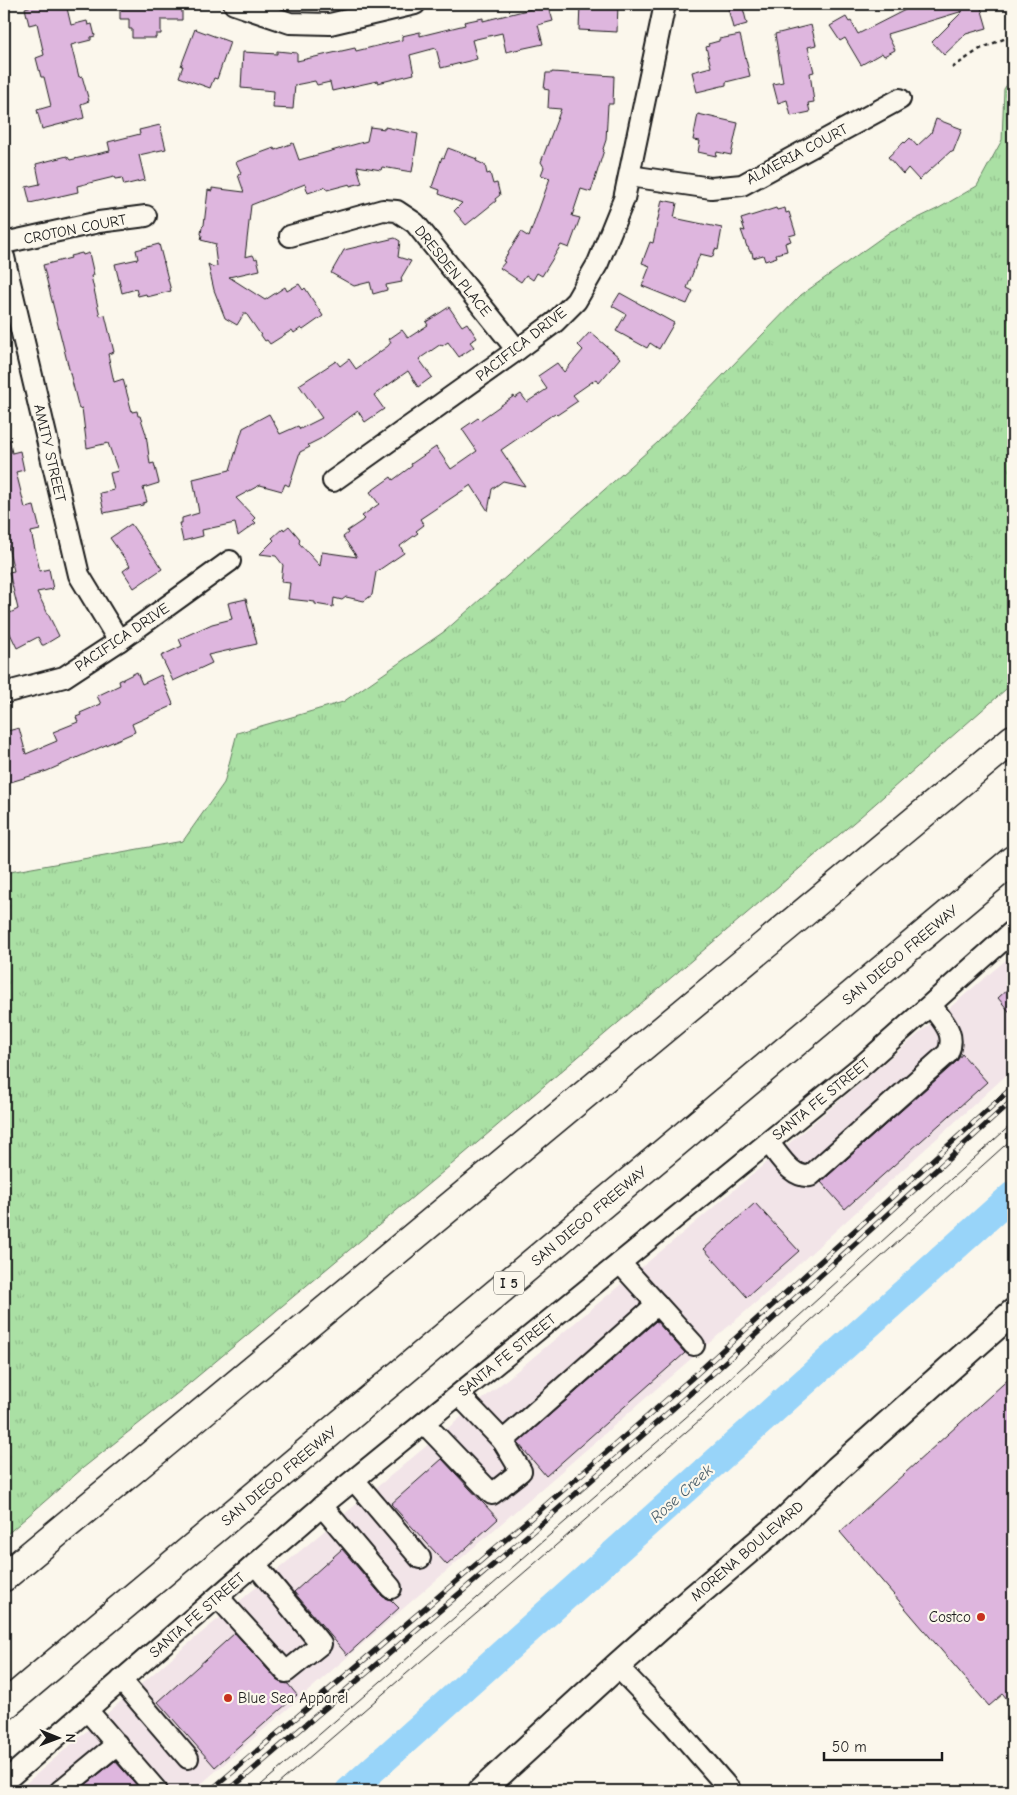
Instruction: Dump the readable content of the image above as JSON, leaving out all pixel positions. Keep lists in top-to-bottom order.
{
  "streets": {
    "highway": ["SAN DIEGO FREEWAY", "I 5"],
    "main road": ["MORENA BOULEVARD"],
    "street": [
      "ALMERIA COURT",
      "CROTON COURT",
      "DRESDEN PLACE",
      "PACIFICA DRIVE",
      "AMITY STREET",
      "SANTA FE STREET"
    ]
  },
  "crossings": [
    ["ALMERIA COURT", "PACIFICA DRIVE"],
    ["DRESDEN PLACE", "PACIFICA DRIVE"],
    ["PACIFICA DRIVE", "AMITY STREET"]
  ],
  "water": ["Rose Creek"],
  "places": ["Costco", "Blue Sea Apparel"],
  "scale_bar": "50 m",
  "north": "right"
}
